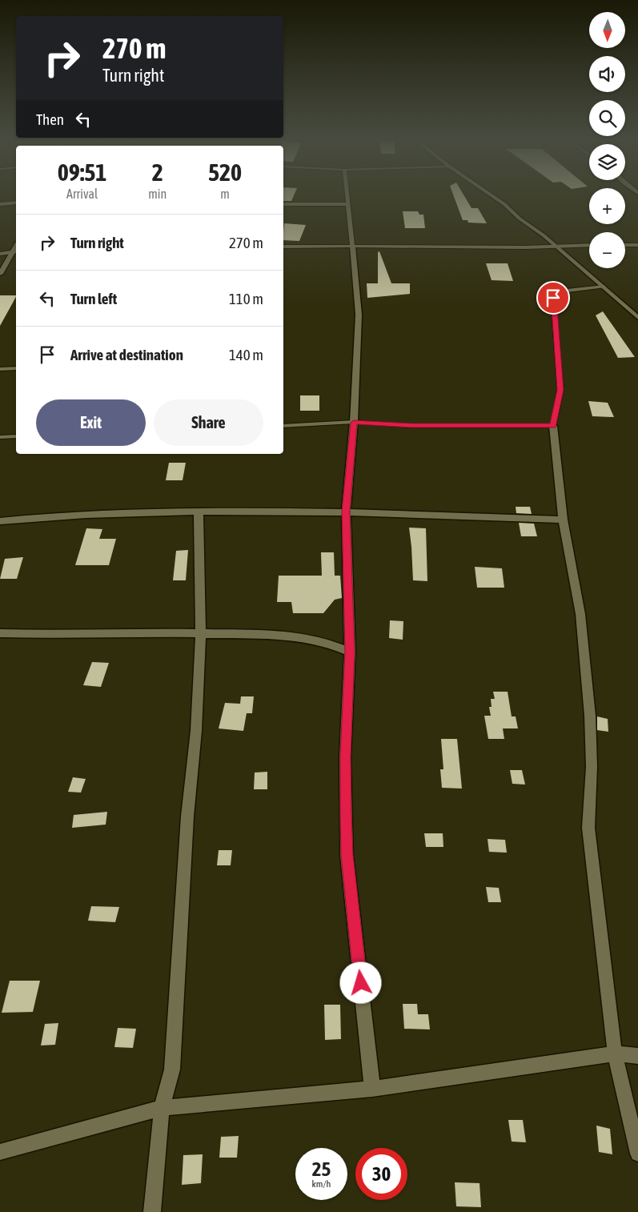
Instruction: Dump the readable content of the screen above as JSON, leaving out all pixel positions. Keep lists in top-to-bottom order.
{
  "north": "bottom",
  "page": {
    "map_buttons": ["+", "−"],
    "turn": ["270 m", "Turn right"],
    "then": "Then",
    "eta": [
      "09:51",
      "Arrival",
      "2",
      "min",
      "520",
      "m"
    ],
    "list": [
      {
        "name": "Turn right",
        "value": "270 m"
      },
      {
        "name": "Turn left",
        "value": "110 m"
      },
      {
        "name": "Arrive at destination",
        "value": "140 m"
      }
    ],
    "buttons": ["Exit", "Share"],
    "speed": "25 km/h",
    "limit": "30"
  }
}
